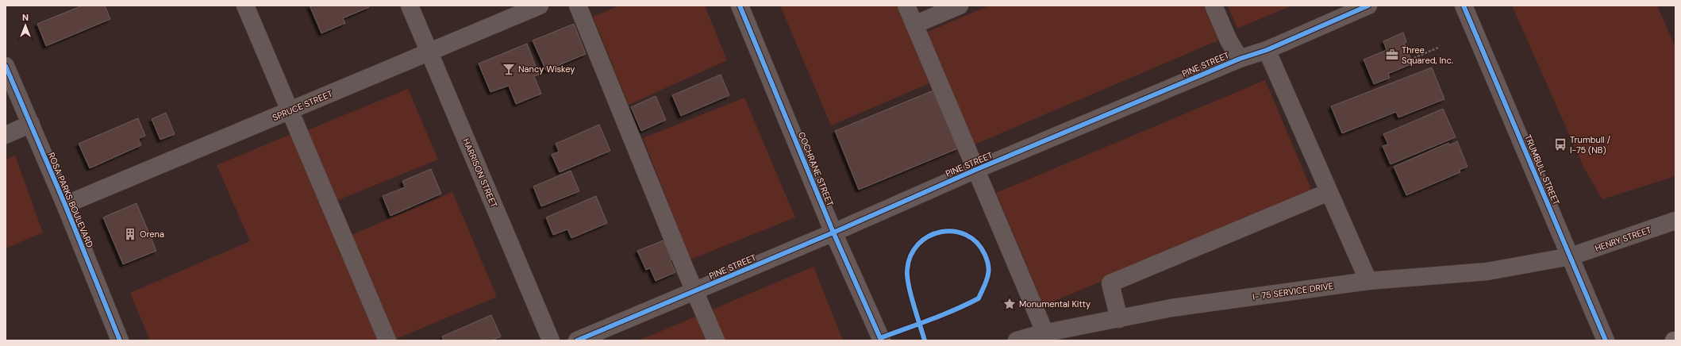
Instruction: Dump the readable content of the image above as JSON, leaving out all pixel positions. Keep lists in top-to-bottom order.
{
  "streets": {
    "street": [
      "PINE STREET",
      "SPRUCE STREET",
      "COCHRANE STREET",
      "TRUMBULL STREET",
      "HARRISON STREET",
      "ROSA PARKS BOULEVARD",
      "HENRY STREET",
      "I- 75 SERVICE DRIVE"
    ]
  },
  "crossings": [
    ["PINE STREET", "COCHRANE STREET"],
    ["SPRUCE STREET", "HARRISON STREET"],
    ["SPRUCE STREET", "ROSA PARKS BOULEVARD"],
    ["TRUMBULL STREET", "HENRY STREET"],
    ["TRUMBULL STREET", "I- 75 SERVICE DRIVE"],
    ["HENRY STREET", "I- 75 SERVICE DRIVE"]
  ],
  "places": {
    "office": ["Three Squared, Inc."],
    "bar": ["Nancy Wiskey"],
    "bus stop": ["Trumbull / I-75 (NB)"],
    "building": ["Orena"],
    "place": ["Monumental Kitty"]
  },
  "north": "top"
}
